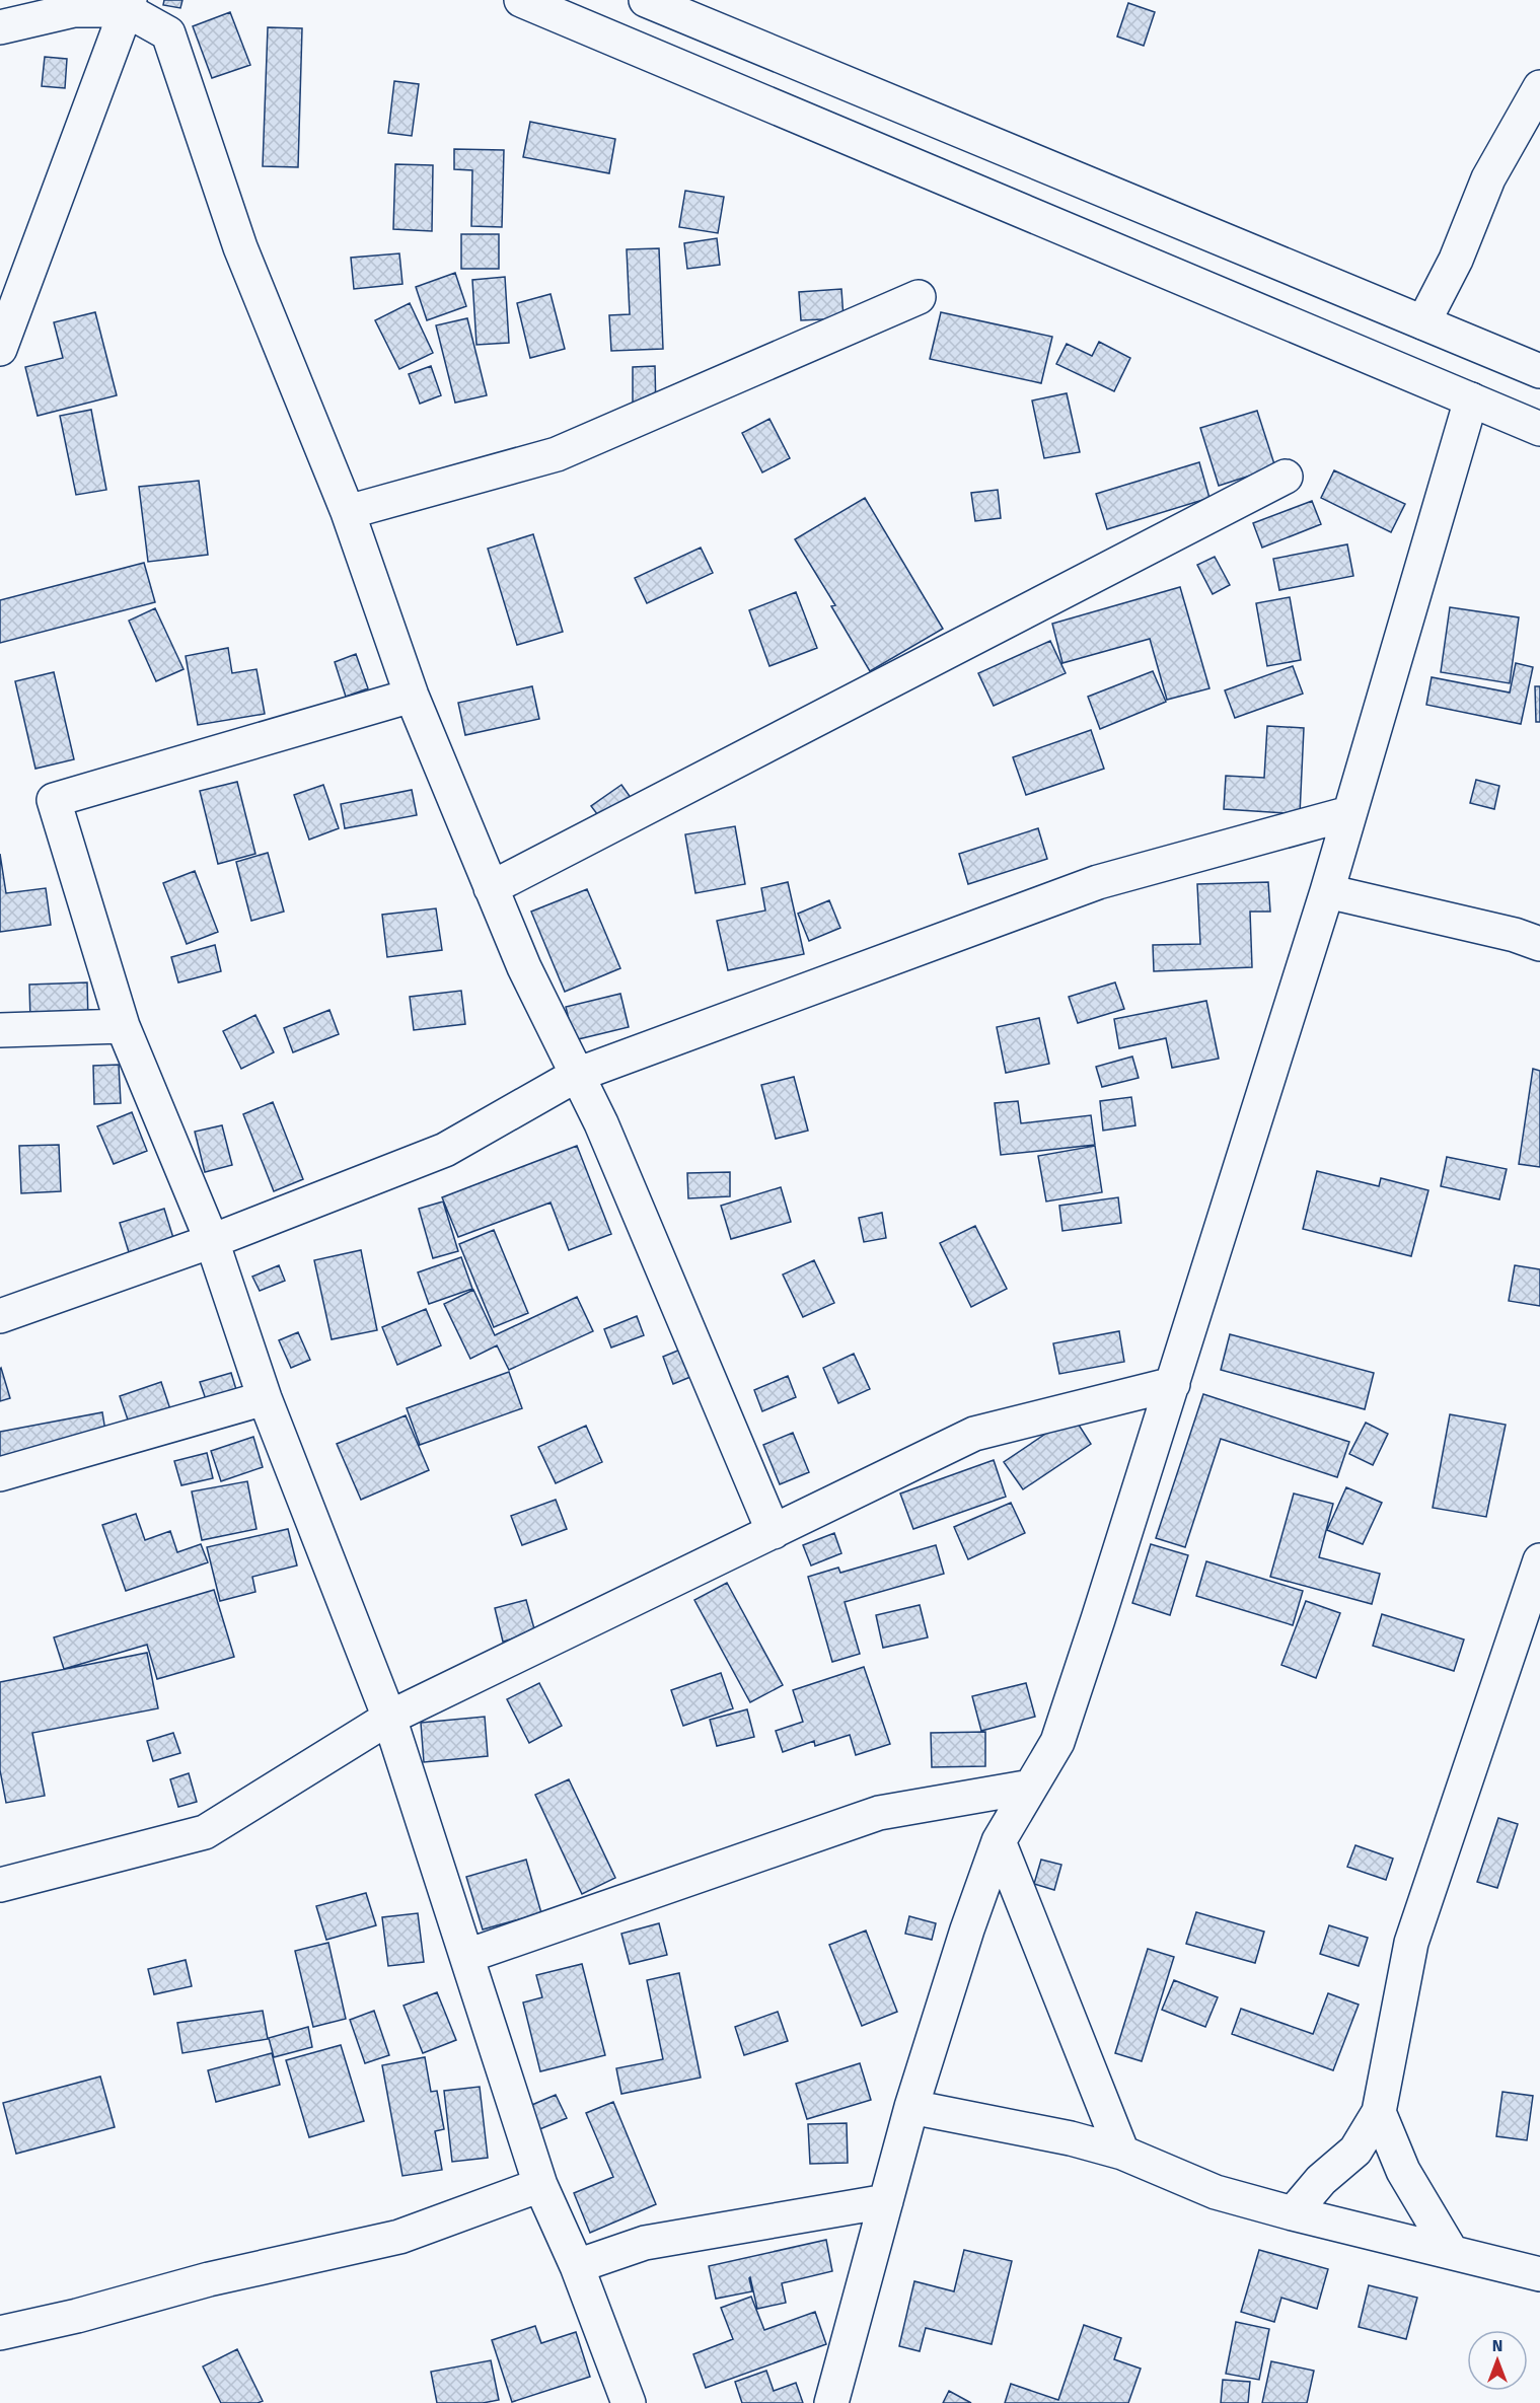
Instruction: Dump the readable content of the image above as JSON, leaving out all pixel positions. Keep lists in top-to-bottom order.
{
  "north": "top"
}
